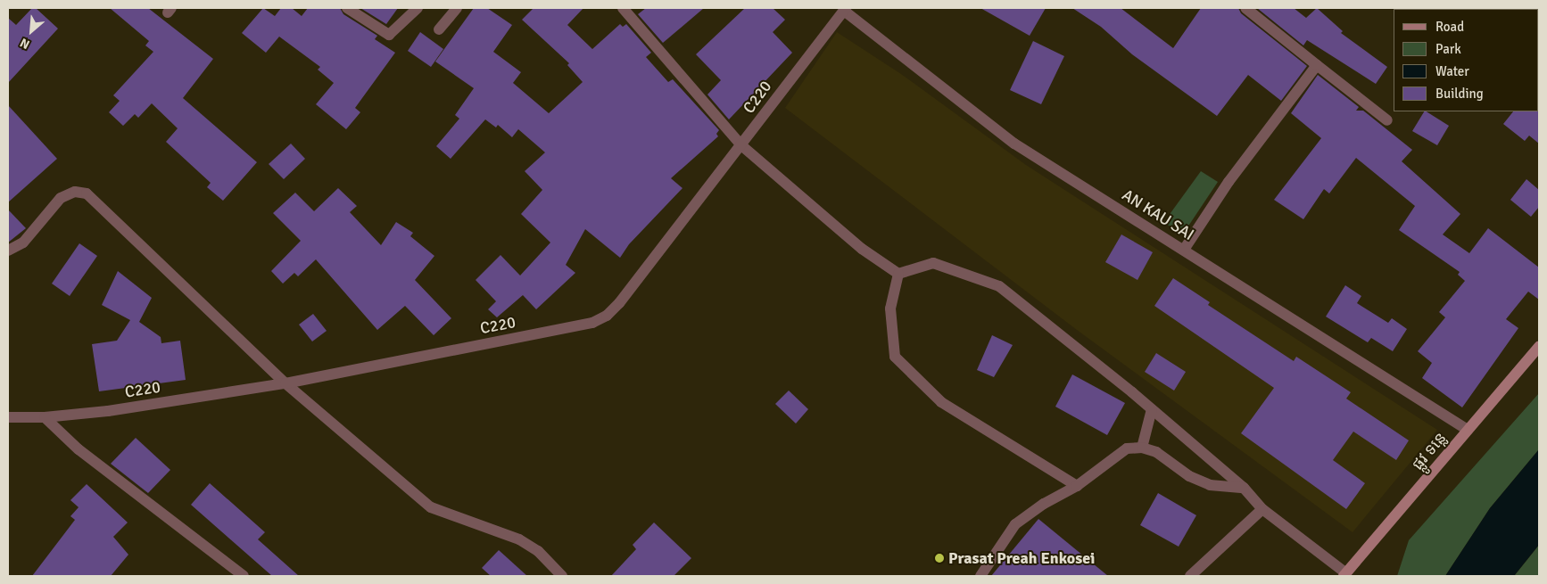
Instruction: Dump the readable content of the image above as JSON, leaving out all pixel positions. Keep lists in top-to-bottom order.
{
  "streets": {
    "street": ["C220", "AN KAU SAI", "ផ្លូវ ទន្លេ"]
  },
  "crossings": [
    ["C220", "AN KAU SAI"],
    ["AN KAU SAI", "ផ្លូវ ទន្លេ"]
  ],
  "places": ["Prasat Preah Enkosei"],
  "legend": [
    "Road",
    "Park",
    "Water",
    "Building"
  ],
  "north": "bottom left"
}
